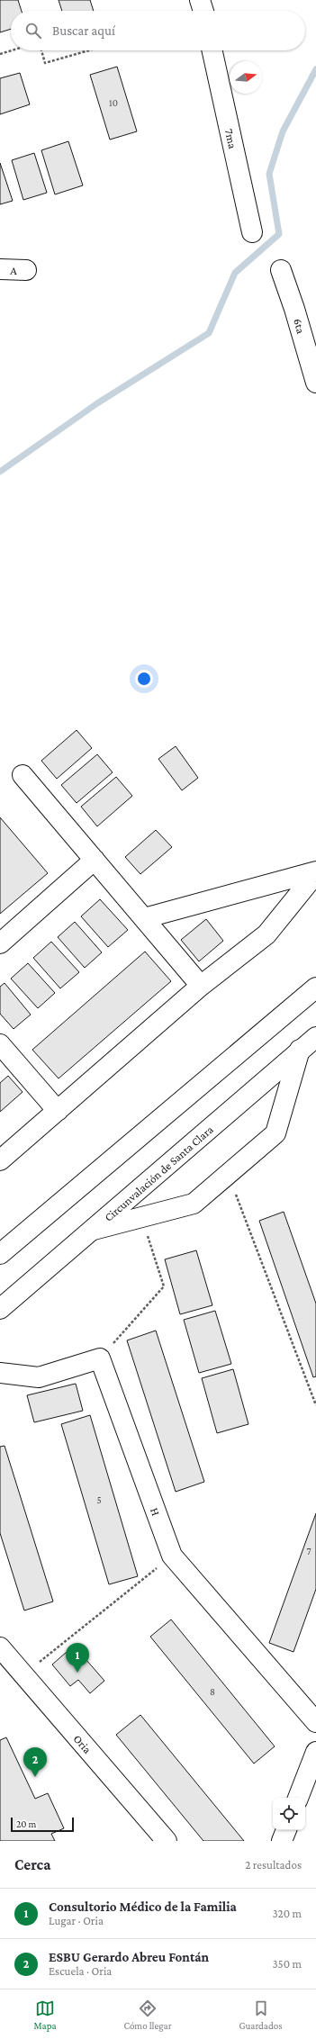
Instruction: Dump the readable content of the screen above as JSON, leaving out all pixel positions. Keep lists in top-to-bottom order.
{
  "streets": {
    "main road": [
      "7ma",
      "A",
      "6ta",
      "Circunvalación de Santa Clara",
      "H",
      "Oria"
    ]
  },
  "house_numbers": [
    "10",
    "5",
    "7",
    "8"
  ],
  "scale_bar": "20 m",
  "north": "right",
  "page": {
    "search": "Buscar aquí",
    "pins": ["1", "2"],
    "scale": "20 m",
    "heading": ["Cerca", "2 resultados"],
    "list": [
      {
        "mark": "1",
        "name": "Consultorio Médico de la Familia",
        "note": "Lugar · Oria",
        "value": "320 m"
      },
      {
        "mark": "2",
        "name": "ESBU Gerardo Abreu Fontán",
        "note": "Escuela · Oria",
        "value": "350 m"
      }
    ],
    "nav": ["Mapa", "Cómo llegar", "Guardados"]
  }
}
